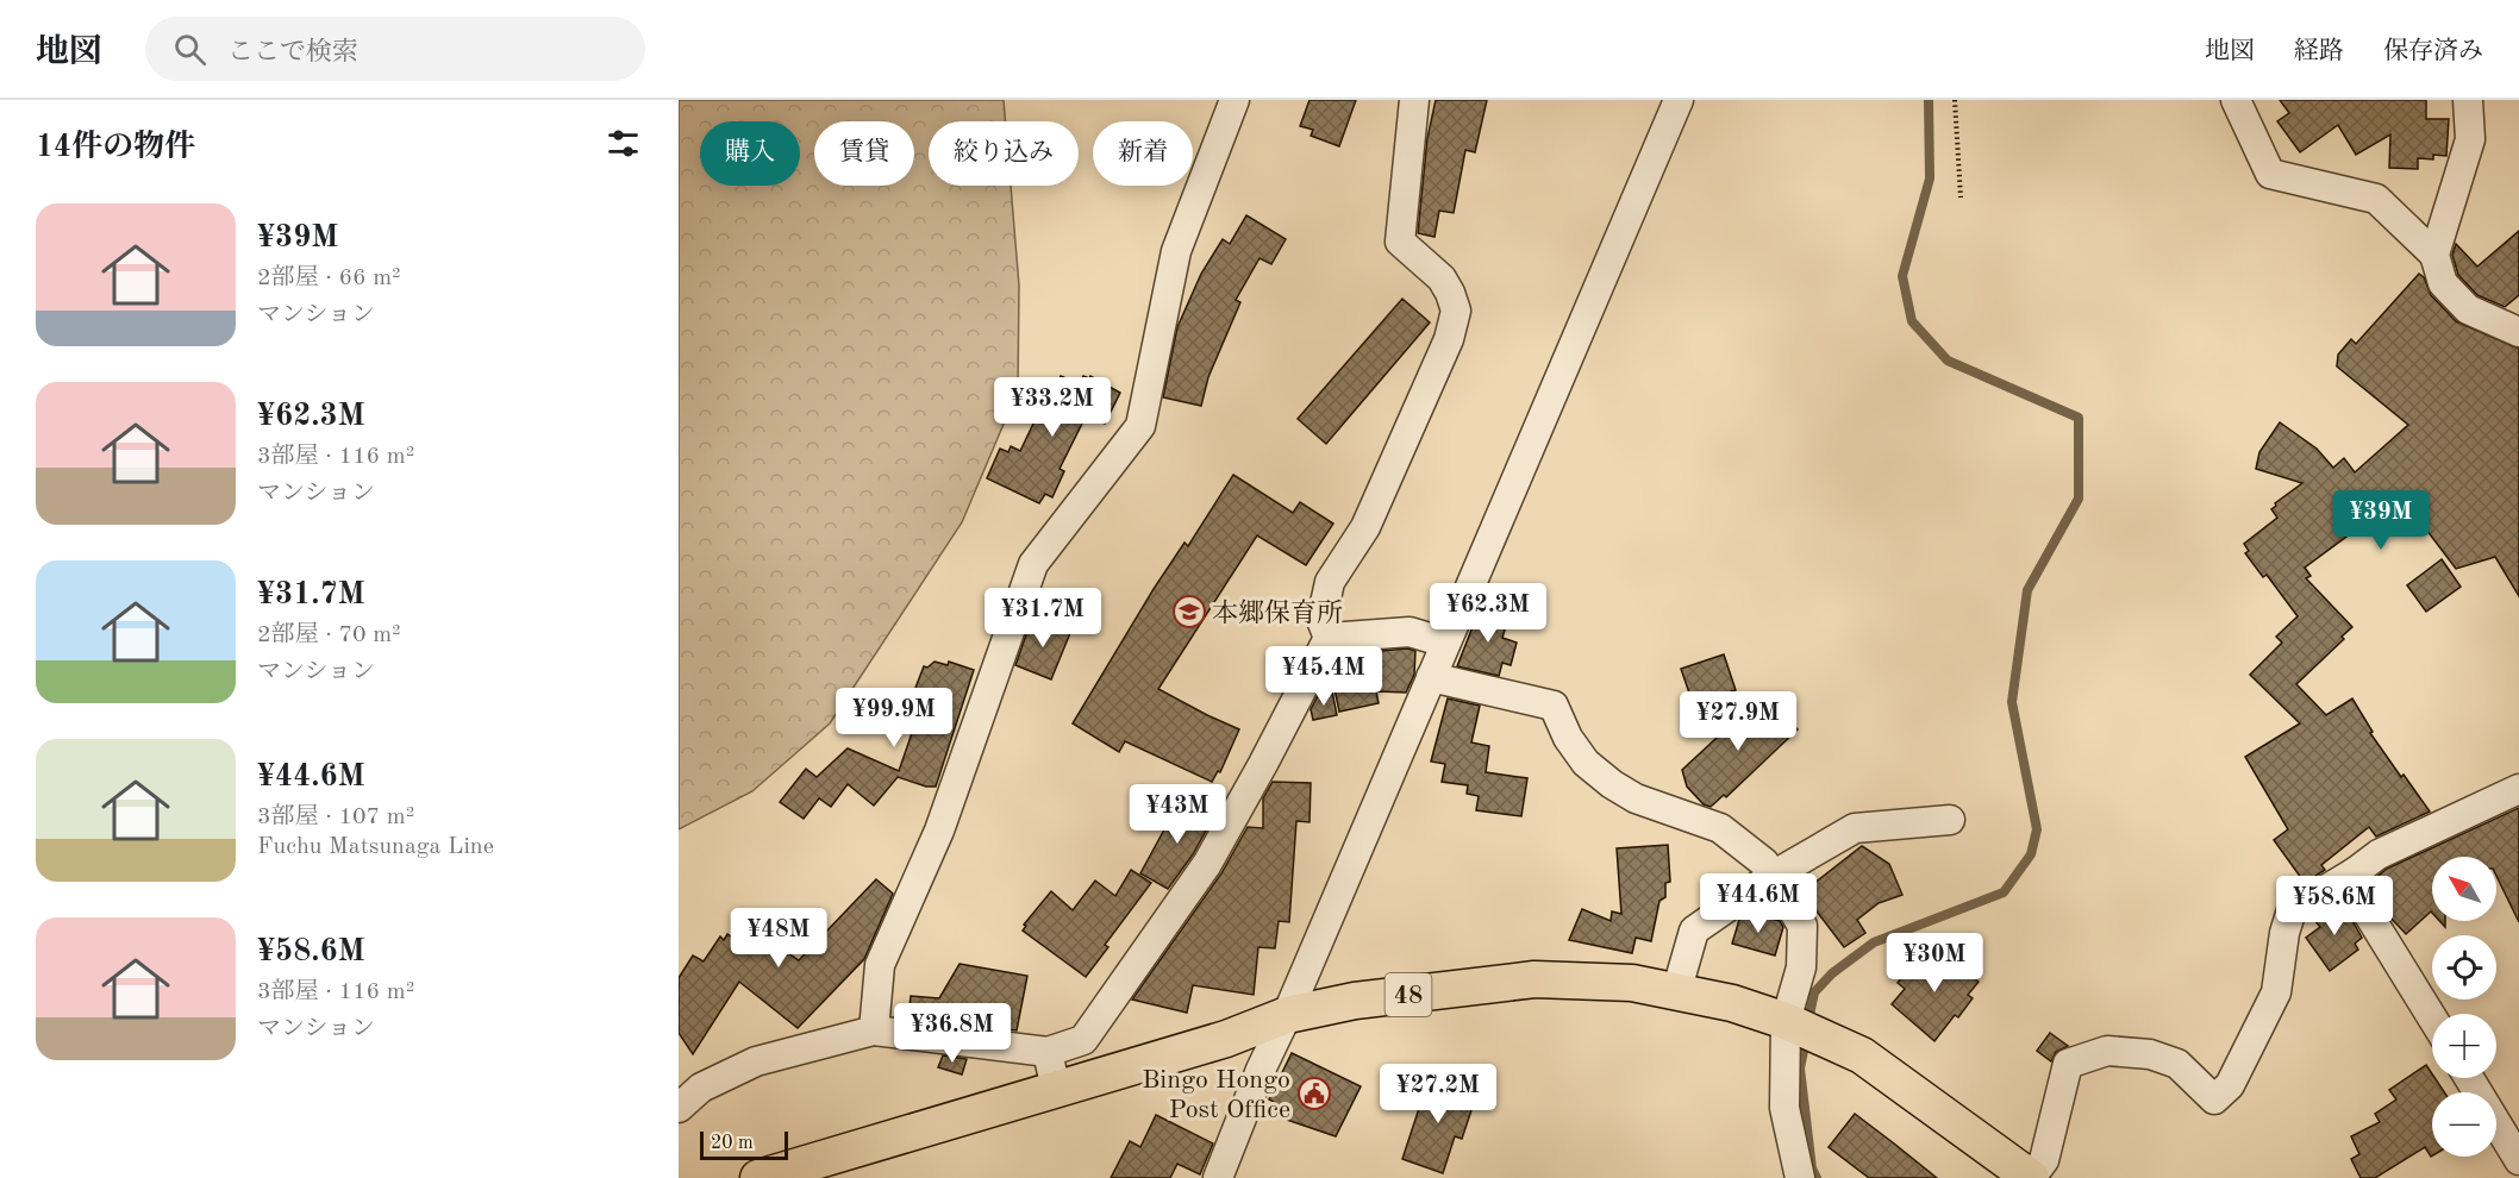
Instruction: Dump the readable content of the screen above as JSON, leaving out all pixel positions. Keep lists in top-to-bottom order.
{
  "streets": {
    "main road": ["48"]
  },
  "places": {
    "school or university": ["本郷保育所"],
    "public building": ["Bingo Hongo Post Office"]
  },
  "scale_bar": "20 m",
  "north": "top left",
  "page": {
    "header": "地図",
    "search": "ここで検索",
    "nav": ["地図", "経路", "保存済み"],
    "heading": "14件の物件",
    "chip": [
      "購入",
      "賃貸",
      "絞り込み",
      "新着"
    ],
    "list": [
      {
        "name": "¥39M",
        "note": "2部屋 · 66 m² · マンション"
      },
      {
        "name": "¥62.3M",
        "note": "3部屋 · 116 m² · マンション"
      },
      {
        "name": "¥31.7M",
        "note": "2部屋 · 70 m² · マンション"
      },
      {
        "name": "¥44.6M",
        "note": "3部屋 · 107 m² · Fuchu Matsunaga Line"
      },
      {
        "name": "¥58.6M",
        "note": "3部屋 · 116 m² · マンション"
      }
    ],
    "price": [
      "¥33.2M",
      "¥39M",
      "¥62.3M",
      "¥31.7M",
      "¥45.4M",
      "¥99.9M",
      "¥27.9M",
      "¥43M",
      "¥44.6M",
      "¥58.6M",
      "¥48M",
      "¥30M",
      "¥36.8M",
      "¥27.2M"
    ],
    "map_buttons": ["+", "−"],
    "scale": "20 m"
  }
}
